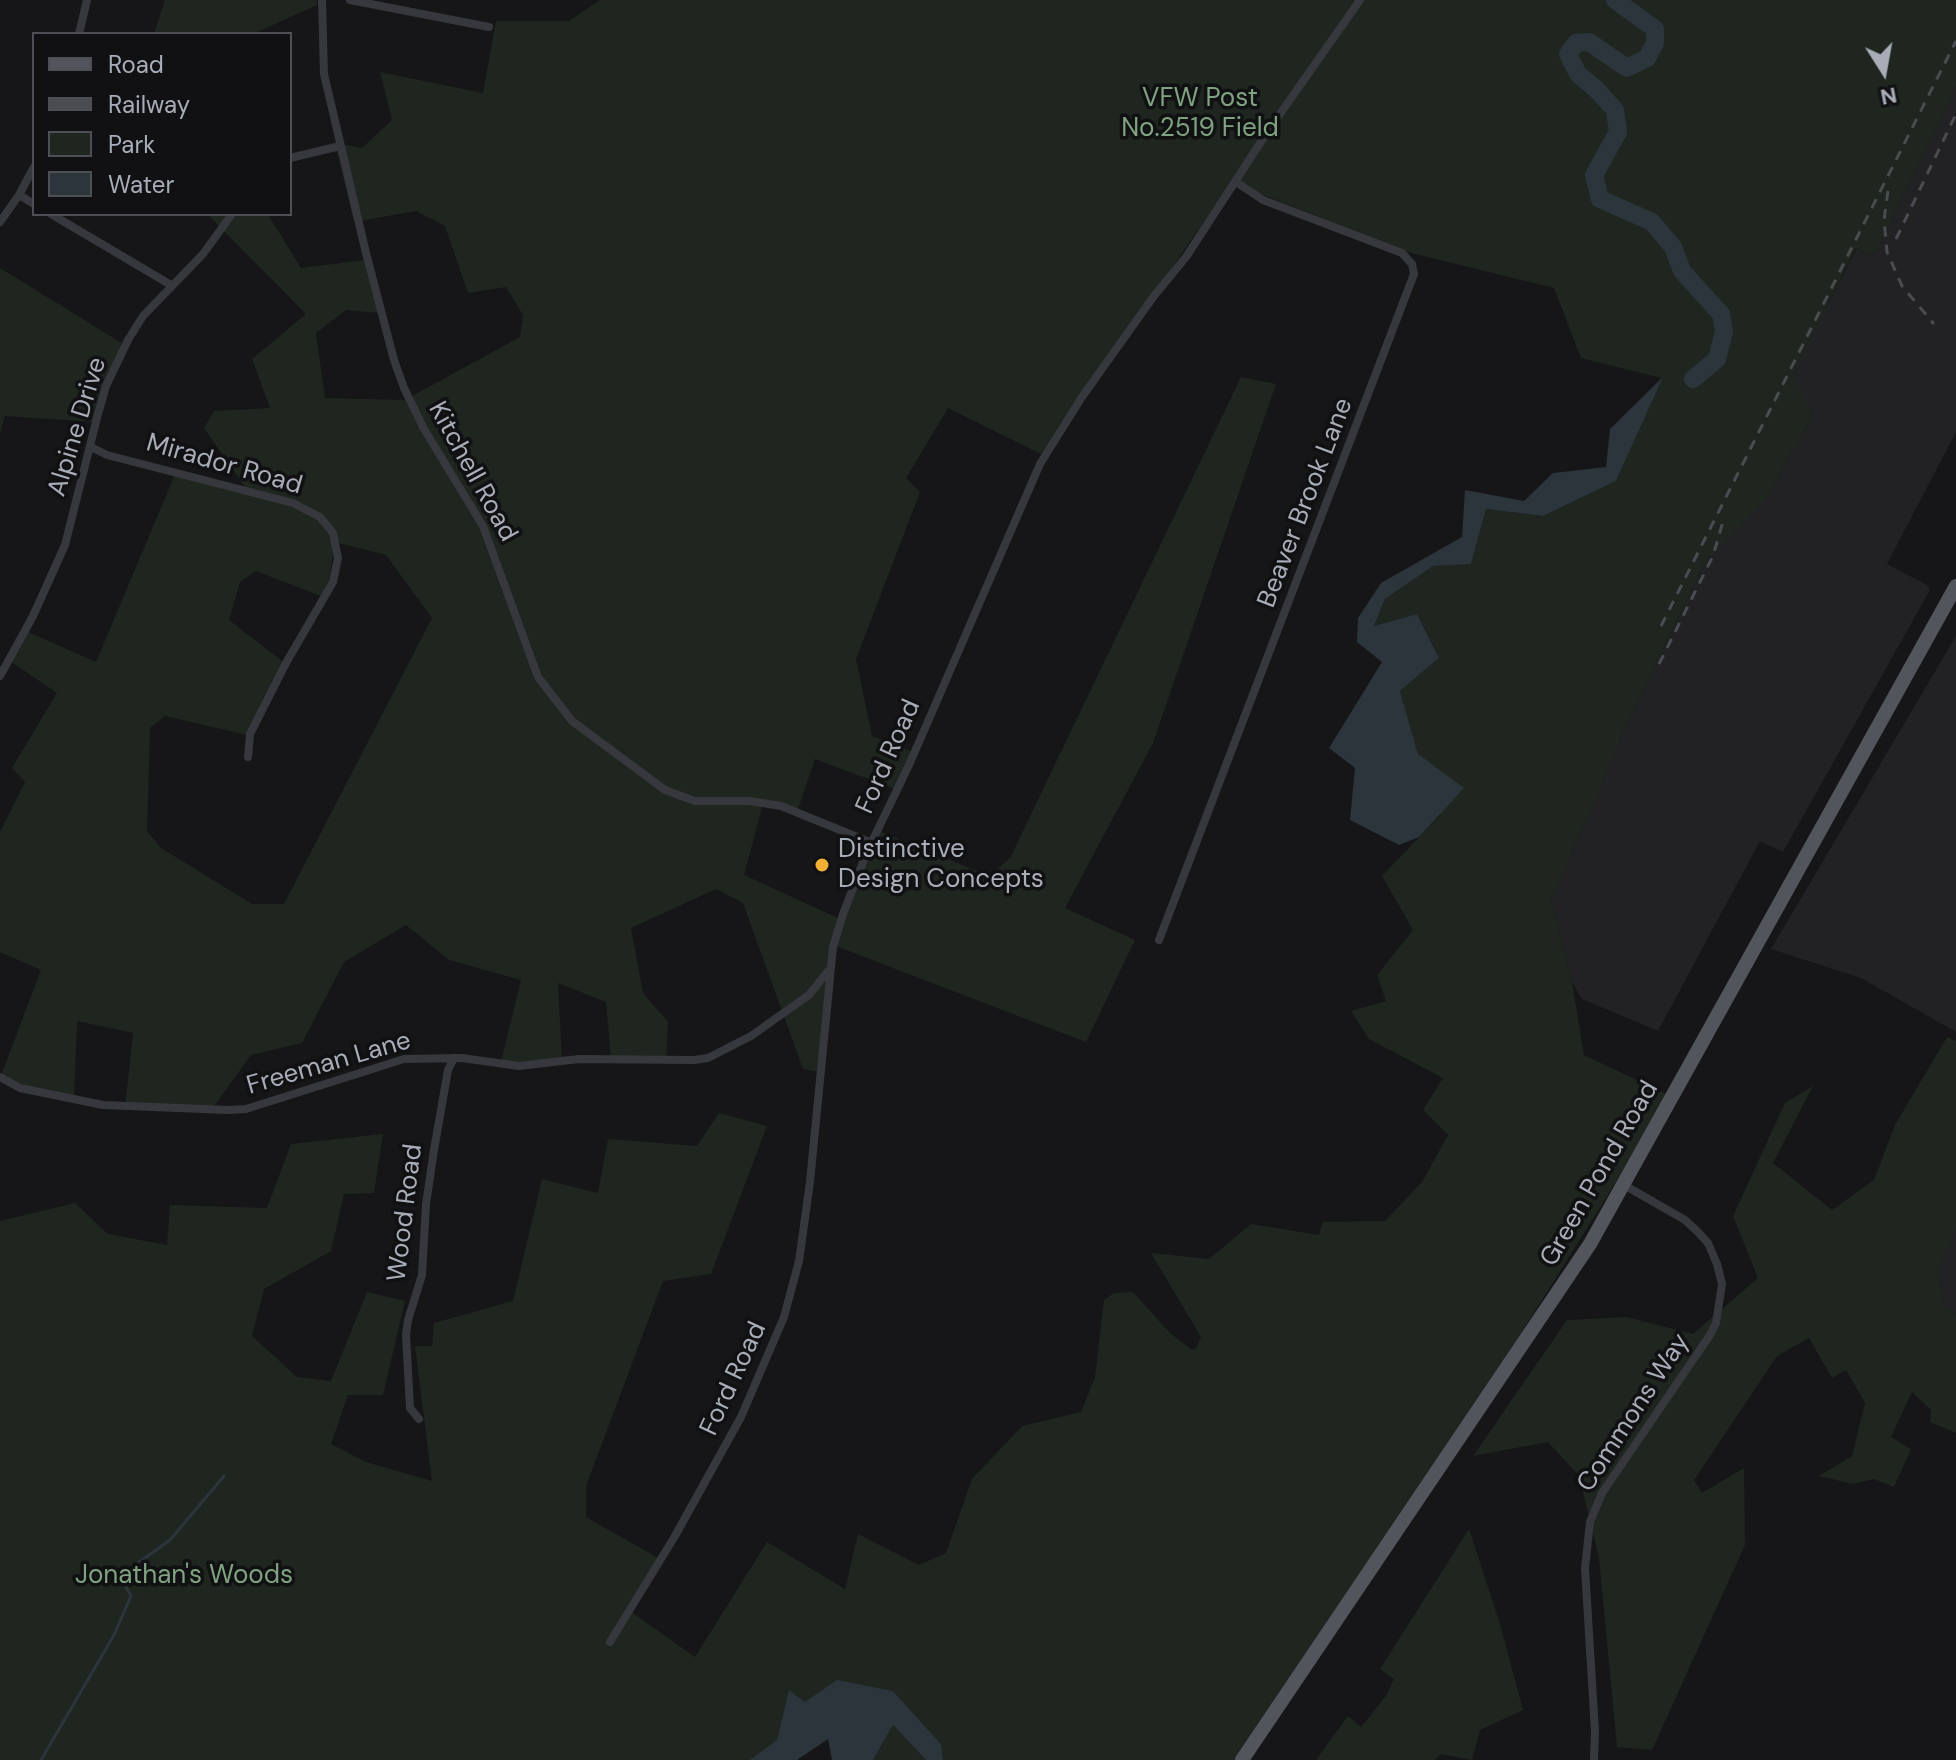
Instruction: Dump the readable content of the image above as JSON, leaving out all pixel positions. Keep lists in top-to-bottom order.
{
  "streets": {
    "main road": ["Green Pond Road"],
    "street": [
      "Alpine Drive",
      "Mirador Road",
      "Kitchell Road",
      "Beaver Brook Lane",
      "Ford Road",
      "Freeman Lane",
      "Wood Road",
      "Commons Way"
    ]
  },
  "crossings": [
    ["Alpine Drive", "Mirador Road"],
    ["Kitchell Road", "Ford Road"],
    ["Beaver Brook Lane", "Ford Road"],
    ["Ford Road", "Freeman Lane"],
    ["Freeman Lane", "Wood Road"],
    ["Green Pond Road", "Commons Way"]
  ],
  "parks": ["VFW Post No.2519 Field", "Jonathan's Woods"],
  "places": ["Distinctive Design Concepts"],
  "legend": [
    "Road",
    "Railway",
    "Park",
    "Water"
  ],
  "north": "bottom"
}
